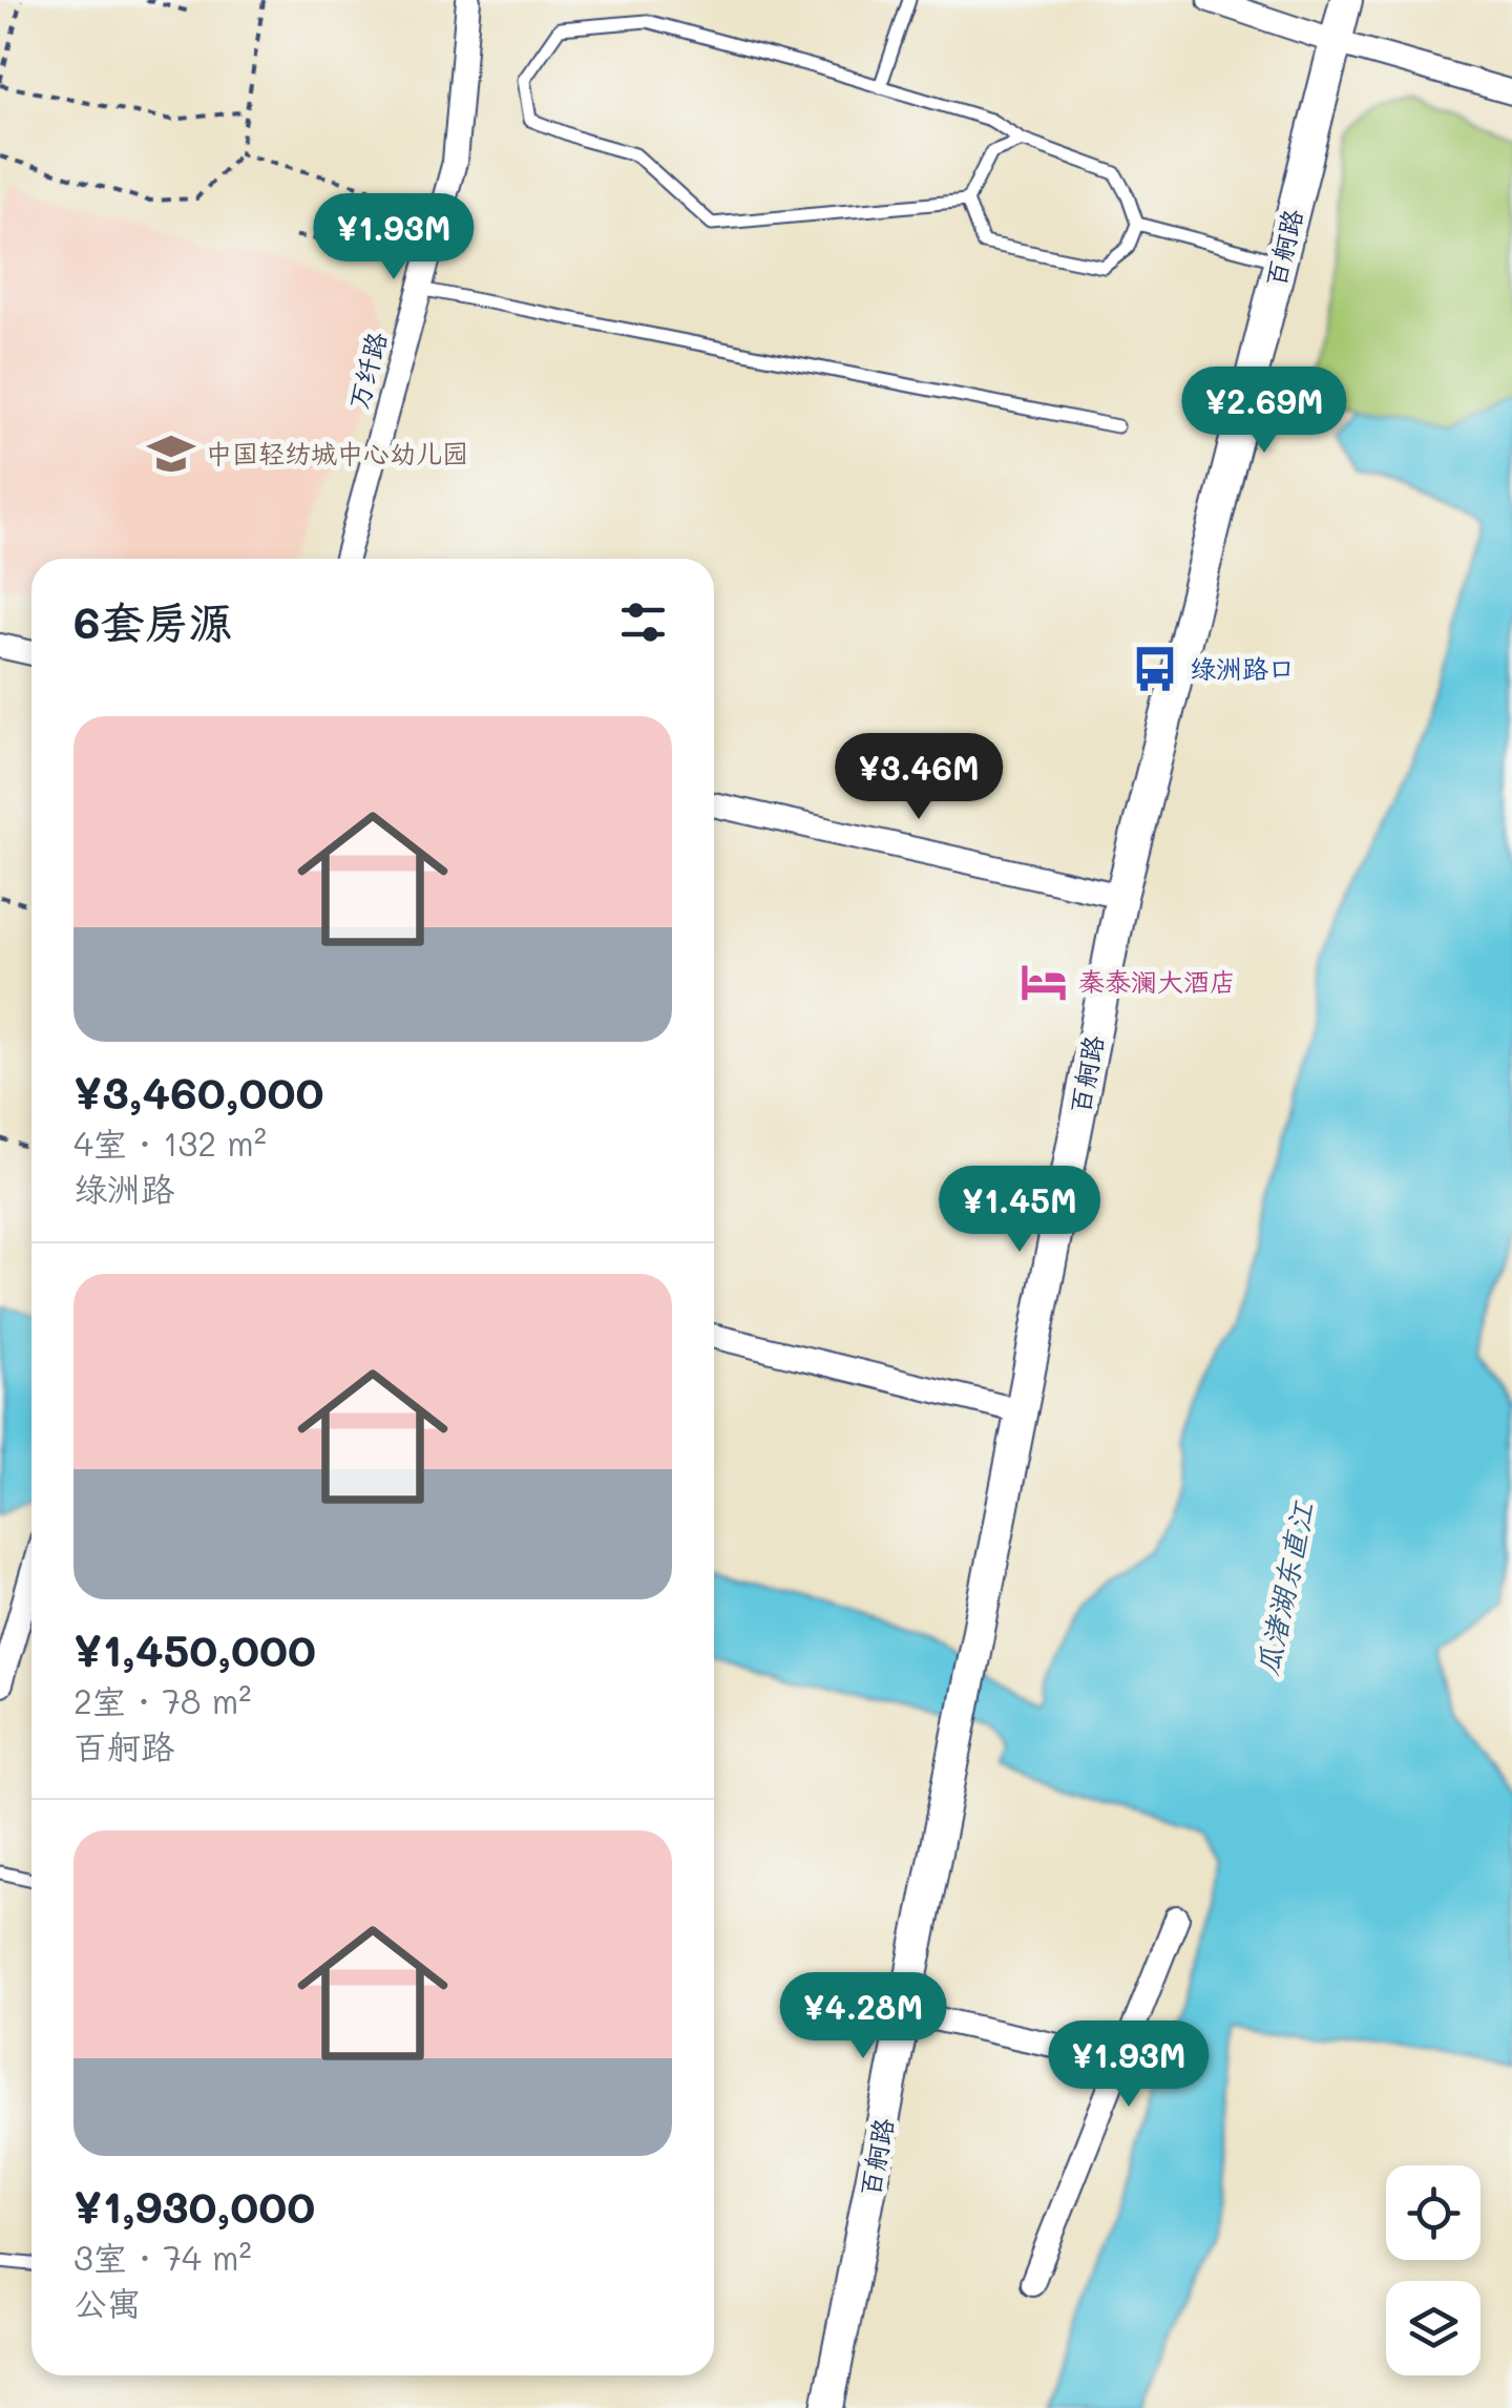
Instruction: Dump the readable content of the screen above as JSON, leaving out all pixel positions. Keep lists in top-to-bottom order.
{
  "streets": {
    "street": ["百舸路", "万纤路"]
  },
  "water": ["瓜渚湖东直江"],
  "places": {
    "school or university": ["中国轻纺城中心幼儿园"],
    "bus stop": ["绿洲路口"],
    "hotel": ["秦泰澜大酒店"]
  },
  "page": {
    "price": [
      "¥1.93M",
      "¥2.69M",
      "¥3.46M",
      "¥1.45M",
      "¥4.28M",
      "¥1.93M"
    ],
    "heading": "6套房源",
    "list": [
      {
        "name": "¥3,460,000",
        "note": "4室 · 132 m² · 绿洲路"
      },
      {
        "name": "¥1,450,000",
        "note": "2室 · 78 m² · 百舸路"
      },
      {
        "name": "¥1,930,000",
        "note": "3室 · 74 m² · 公寓"
      }
    ]
  }
}
